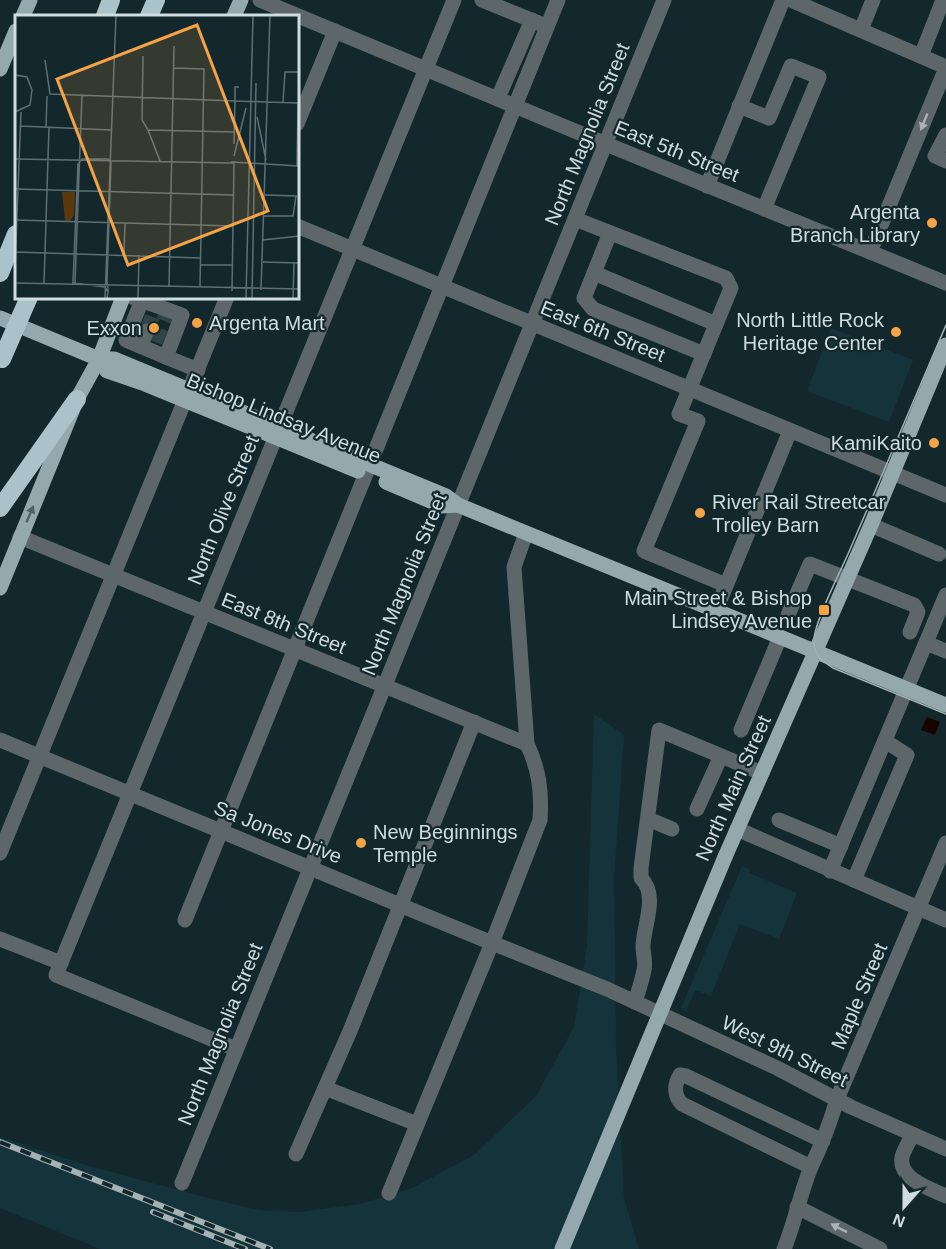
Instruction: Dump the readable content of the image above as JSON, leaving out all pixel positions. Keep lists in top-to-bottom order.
{
  "streets": {
    "main road": ["Bishop Lindsay Avenue", "North Main Street"],
    "street": [
      "North Magnolia Street",
      "East 5th Street",
      "East 6th Street",
      "North Olive Street",
      "East 8th Street",
      "Sa Jones Drive",
      "Maple Street",
      "West 9th Street"
    ]
  },
  "crossings": [
    ["North Magnolia Street", "East 5th Street"],
    ["North Magnolia Street", "East 6th Street"],
    ["North Magnolia Street", "Bishop Lindsay Avenue"],
    ["North Magnolia Street", "East 8th Street"],
    ["North Magnolia Street", "Sa Jones Drive"],
    ["East 5th Street", "North Olive Street"],
    ["East 6th Street", "North Olive Street"],
    ["East 6th Street", "North Main Street"],
    ["Bishop Lindsay Avenue", "North Olive Street"],
    ["Bishop Lindsay Avenue", "North Main Street"],
    ["North Olive Street", "East 8th Street"],
    ["North Olive Street", "Sa Jones Drive"],
    ["Sa Jones Drive", "West 9th Street"],
    ["Maple Street", "West 9th Street"]
  ],
  "places": {
    "other": [
      "Argenta Branch Library",
      "Argenta Mart",
      "Exxon",
      "North Little Rock Heritage Center",
      "KamiKaito",
      "River Rail Streetcar Trolley Barn",
      "New Beginnings Temple"
    ],
    "transit": ["Main Street & Bishop Lindsey Avenue"]
  },
  "north": "bottom"
}
